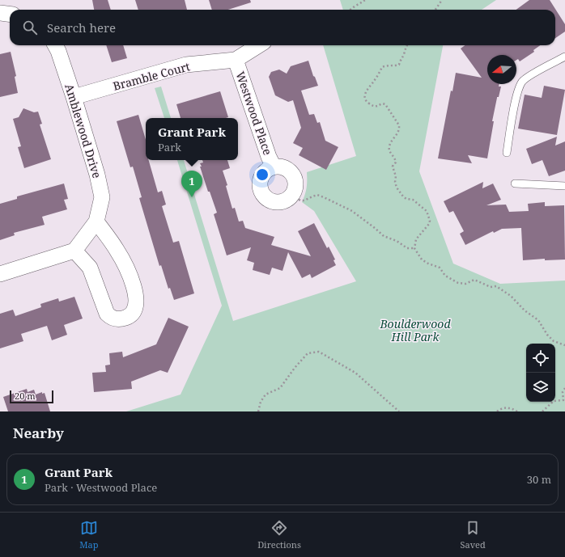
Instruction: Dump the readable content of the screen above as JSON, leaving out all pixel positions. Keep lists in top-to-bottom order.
{
  "streets": {
    "street": ["Bramble Court", "Westwood Place", "Amblewood Drive"]
  },
  "crossings": [
    ["Bramble Court", "Westwood Place"],
    ["Bramble Court", "Amblewood Drive"]
  ],
  "parks": ["Boulderwood Hill Park"],
  "scale_bar": "20 m",
  "north": "left",
  "page": {
    "search": "Search here",
    "popup": ["Grant Park", "Park"],
    "pins": "1",
    "scale": "20 m",
    "heading": "Nearby",
    "list": [
      {
        "mark": "1",
        "name": "Grant Park",
        "note": "Park · Westwood Place",
        "value": "30 m"
      }
    ],
    "nav": ["Map", "Directions", "Saved"]
  }
}
